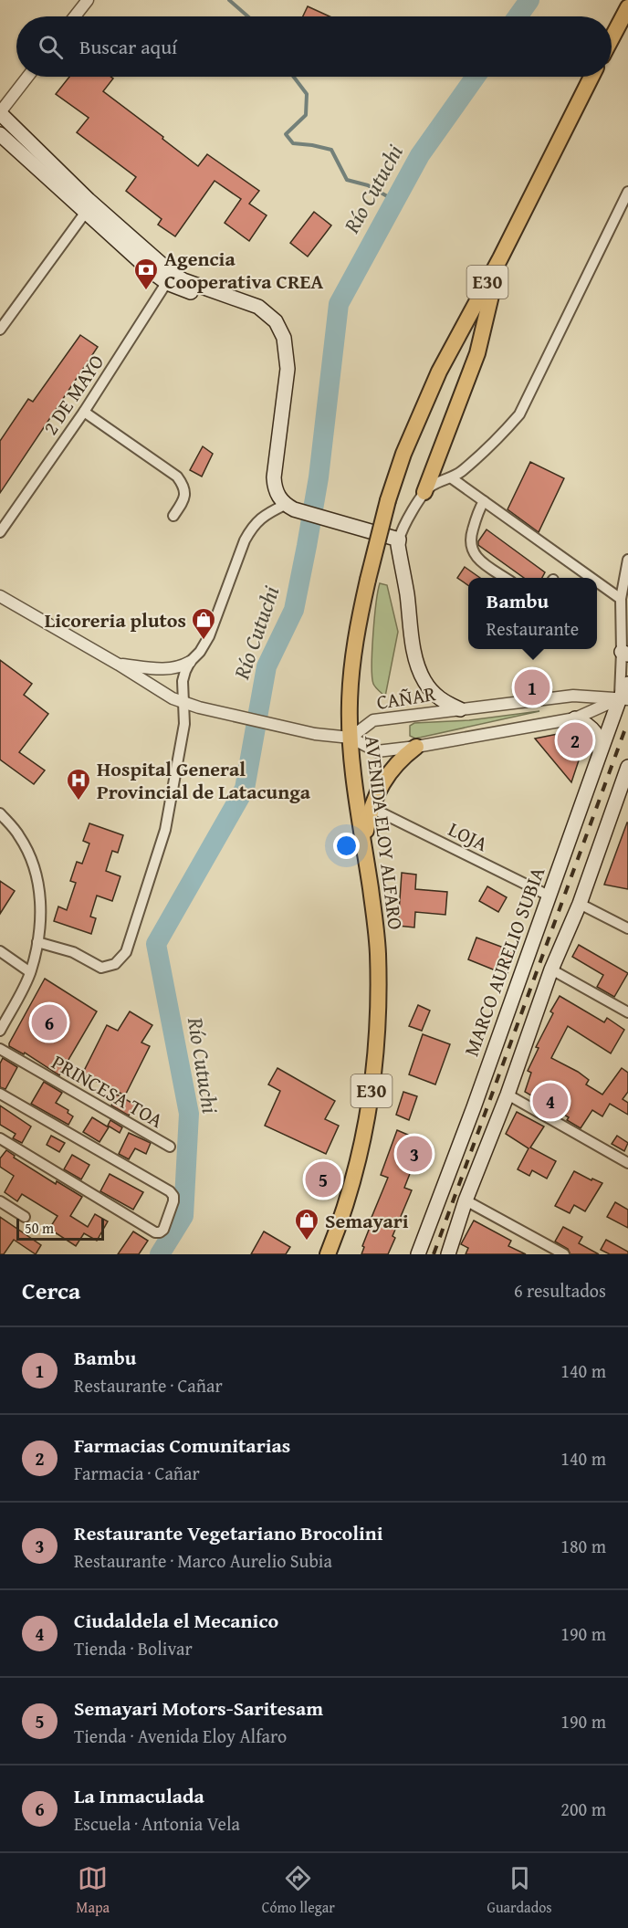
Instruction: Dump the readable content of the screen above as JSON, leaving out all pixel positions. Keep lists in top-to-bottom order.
{
  "streets": {
    "main road": ["E30", "AVENIDA ELOY ALFARO", "MARCO AURELIO SUBIA"],
    "street": [
      "2 DE MAYO",
      "CAÑAR",
      "LOJA",
      "PRINCESA TOA"
    ]
  },
  "crossings": [
    ["CAÑAR", "AVENIDA ELOY ALFARO"],
    ["CAÑAR", "MARCO AURELIO SUBIA"],
    ["LOJA", "MARCO AURELIO SUBIA"]
  ],
  "water": ["Río Cutuchi"],
  "places": {
    "bank": ["Agencia Cooperativa CREA"],
    "shop": ["Licoreria plutos", "Semayari"],
    "hospital": ["Hospital General Provincial de Latacunga"]
  },
  "scale_bar": "50 m",
  "page": {
    "search": "Buscar aquí",
    "popup": ["Bambu", "Restaurante"],
    "pins": [
      "1",
      "2",
      "6",
      "4",
      "3",
      "5"
    ],
    "scale": "50 m",
    "heading": ["Cerca", "6 resultados"],
    "list": [
      {
        "mark": "1",
        "name": "Bambu",
        "note": "Restaurante · Cañar",
        "value": "140 m"
      },
      {
        "mark": "2",
        "name": "Farmacias Comunitarias",
        "note": "Farmacia · Cañar",
        "value": "140 m"
      },
      {
        "mark": "3",
        "name": "Restaurante Vegetariano Brocolini",
        "note": "Restaurante · Marco Aurelio Subia",
        "value": "180 m"
      },
      {
        "mark": "4",
        "name": "Ciudaldela el Mecanico",
        "note": "Tienda · Bolivar",
        "value": "190 m"
      },
      {
        "mark": "5",
        "name": "Semayari Motors-Saritesam",
        "note": "Tienda · Avenida Eloy Alfaro",
        "value": "190 m"
      },
      {
        "mark": "6",
        "name": "La Inmaculada",
        "note": "Escuela · Antonia Vela",
        "value": "200 m"
      }
    ],
    "nav": ["Mapa", "Cómo llegar", "Guardados"]
  }
}
